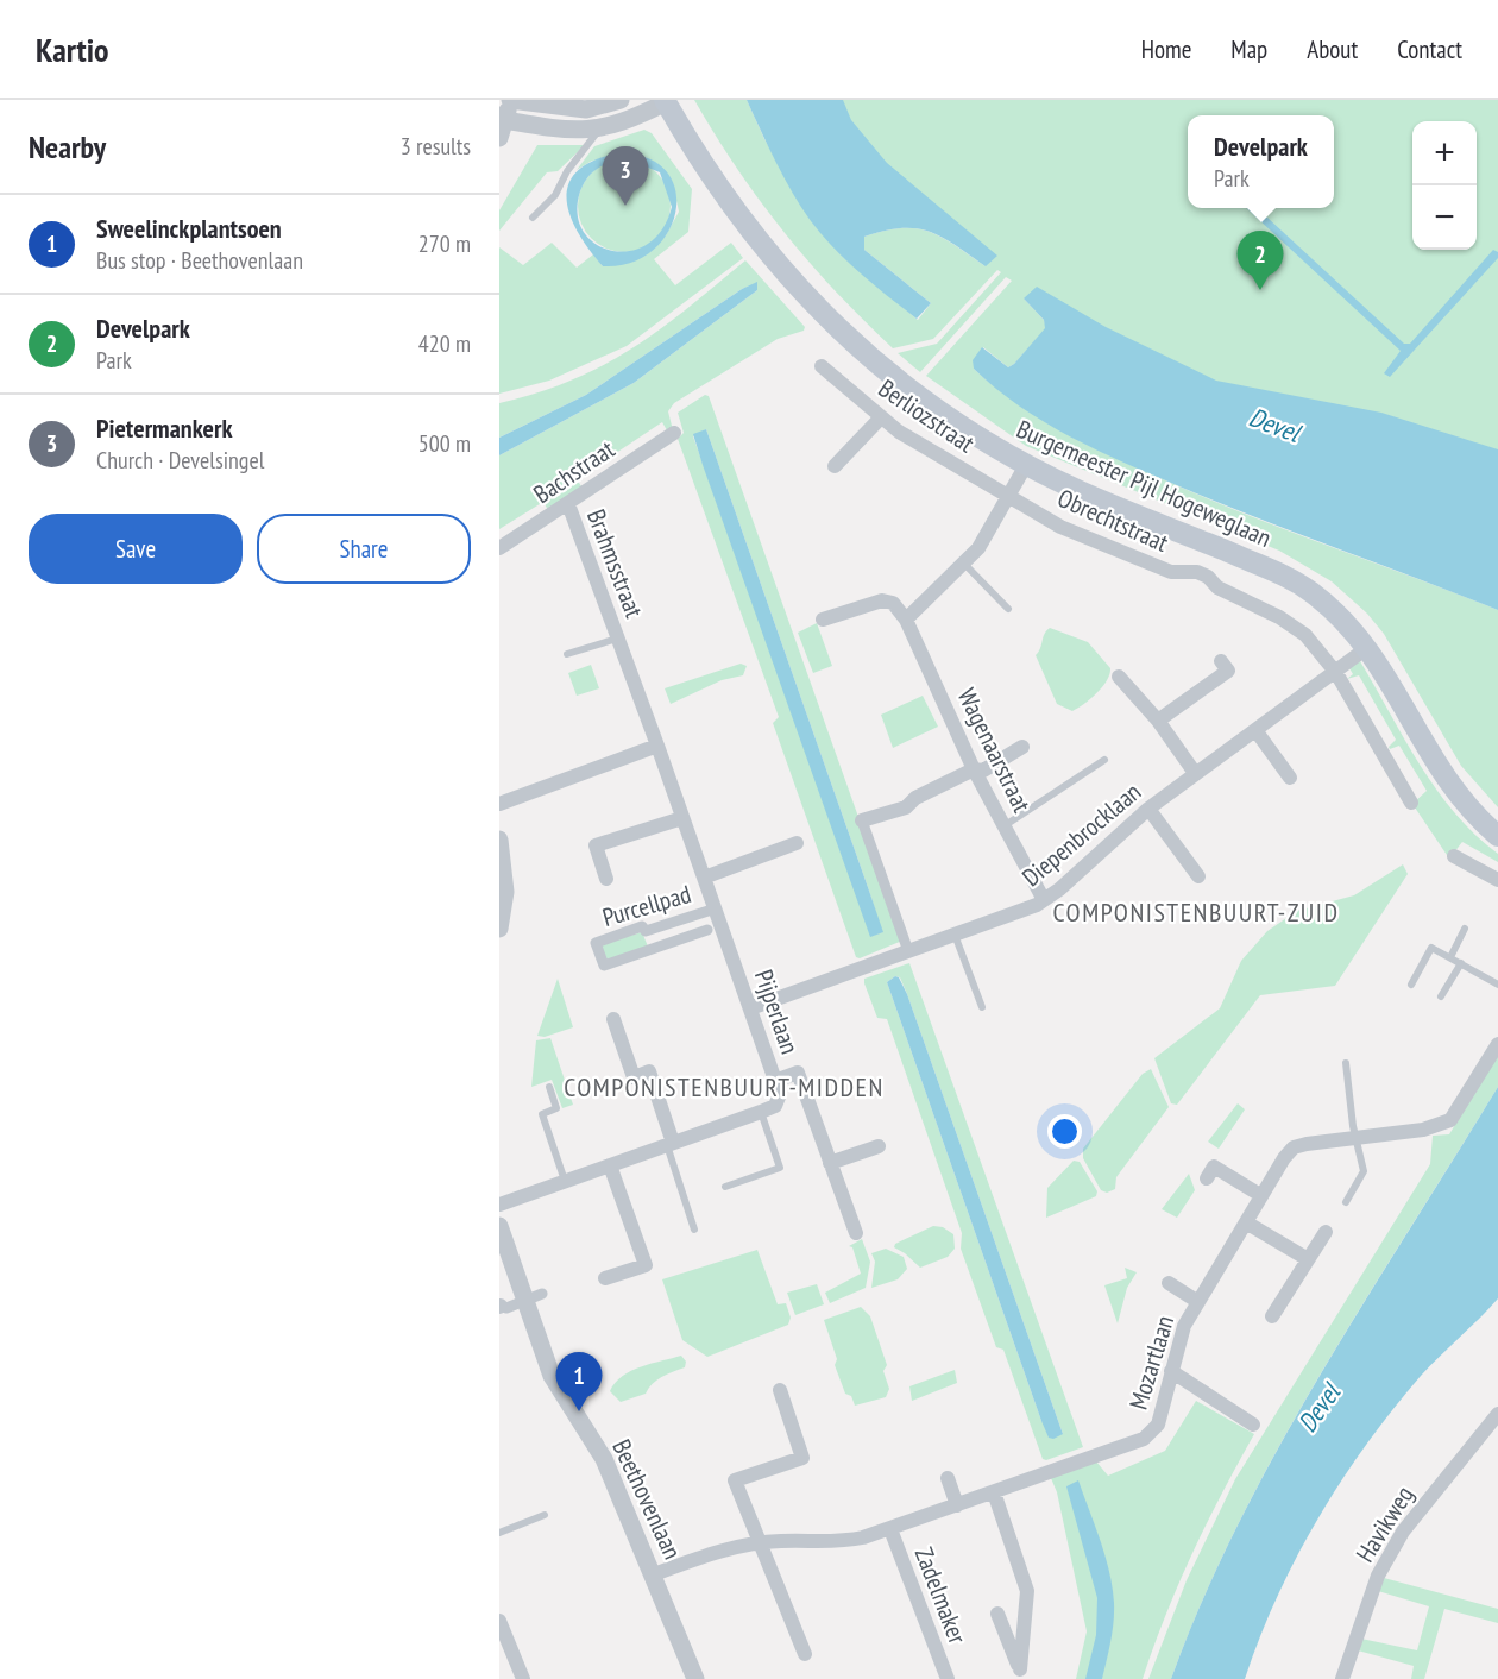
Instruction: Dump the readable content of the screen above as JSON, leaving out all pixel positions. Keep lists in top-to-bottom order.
{
  "streets": {
    "main road": ["Burgemeester Pijl Hogeweglaan"],
    "street": [
      "Berliozstraat",
      "Bachstraat",
      "Obrechtstraat",
      "Brahmsstraat",
      "Wagenaarstraat",
      "Diepenbrocklaan",
      "Purcellpad",
      "Pijperlaan",
      "Mozartlaan",
      "Beethovenlaan",
      "Havikweg",
      "Zadelmaker"
    ]
  },
  "crossings": [
    ["Berliozstraat", "Obrechtstraat"],
    ["Bachstraat", "Brahmsstraat"],
    ["Burgemeester Pijl Hogeweglaan", "Diepenbrocklaan"],
    ["Obrechtstraat", "Diepenbrocklaan"],
    ["Brahmsstraat", "Pijperlaan"],
    ["Wagenaarstraat", "Diepenbrocklaan"],
    ["Diepenbrocklaan", "Pijperlaan"],
    ["Purcellpad", "Pijperlaan"],
    ["Mozartlaan", "Beethovenlaan"],
    ["Mozartlaan", "Zadelmaker"]
  ],
  "districts": ["COMPONISTENBUURT-ZUID", "COMPONISTENBUURT-MIDDEN"],
  "water": ["Devel"],
  "page": {
    "header": "Kartio",
    "nav": [
      "Home",
      "Map",
      "About",
      "Contact"
    ],
    "heading": ["Nearby", "3 results"],
    "popup": ["Develpark", "Park"],
    "map_buttons": ["+", "−"],
    "pins": ["3", "2", "1"],
    "list": [
      {
        "mark": "1",
        "name": "Sweelinckplantsoen",
        "note": "Bus stop · Beethovenlaan",
        "value": "270 m"
      },
      {
        "mark": "2",
        "name": "Develpark",
        "note": "Park",
        "value": "420 m"
      },
      {
        "mark": "3",
        "name": "Pietermankerk",
        "note": "Church · Develsingel",
        "value": "500 m"
      }
    ],
    "buttons": ["Save", "Share"]
  }
}
